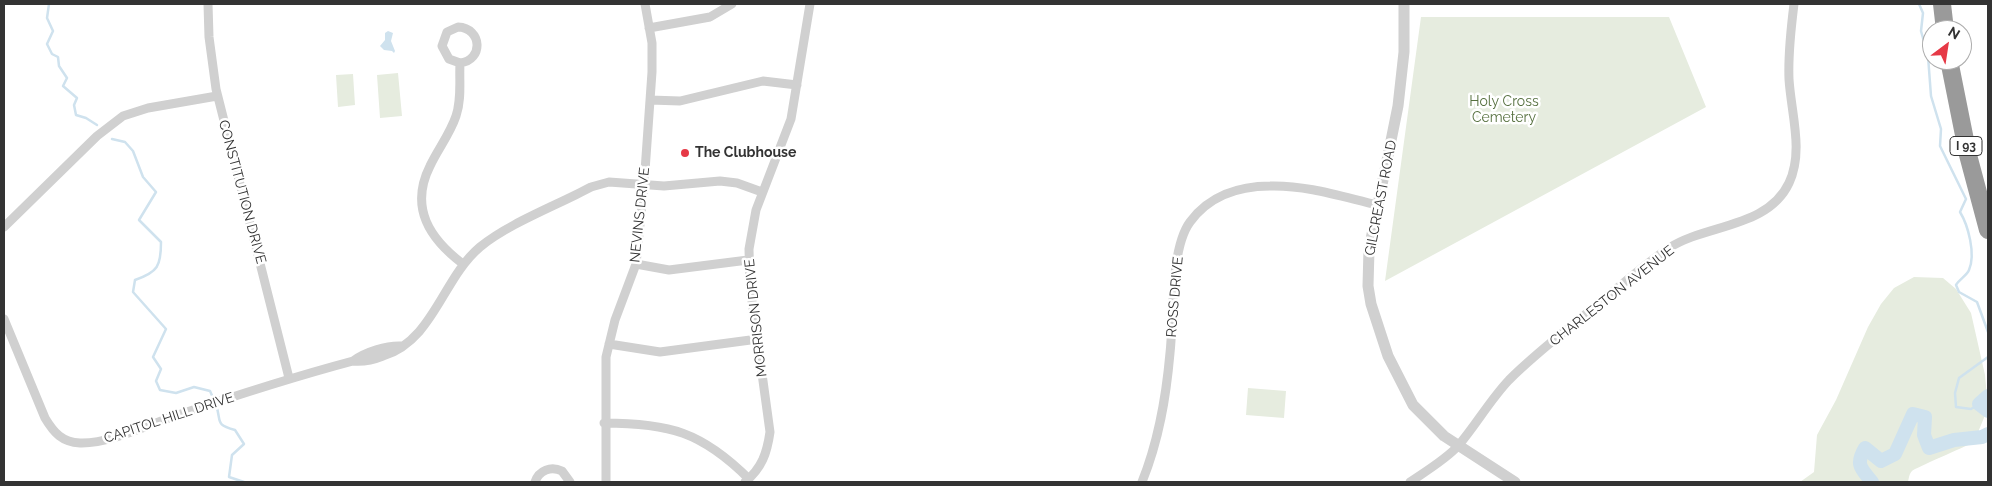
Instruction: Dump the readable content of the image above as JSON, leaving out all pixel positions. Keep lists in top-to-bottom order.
{
  "streets": {
    "highway": ["I 93"],
    "street": [
      "CONSTITUTION DRIVE",
      "GILCREAST ROAD",
      "NEVINS DRIVE",
      "CHARLESTON AVENUE",
      "ROSS DRIVE",
      "MORRISON DRIVE",
      "CAPITOL HILL DRIVE"
    ]
  },
  "crossings": [
    ["CONSTITUTION DRIVE", "CAPITOL HILL DRIVE"],
    ["GILCREAST ROAD", "CHARLESTON AVENUE"],
    ["GILCREAST ROAD", "ROSS DRIVE"],
    ["NEVINS DRIVE", "CAPITOL HILL DRIVE"],
    ["MORRISON DRIVE", "CAPITOL HILL DRIVE"]
  ],
  "parks": ["Holy Cross Cemetery"],
  "places": ["The Clubhouse"],
  "north": "top right"
}
